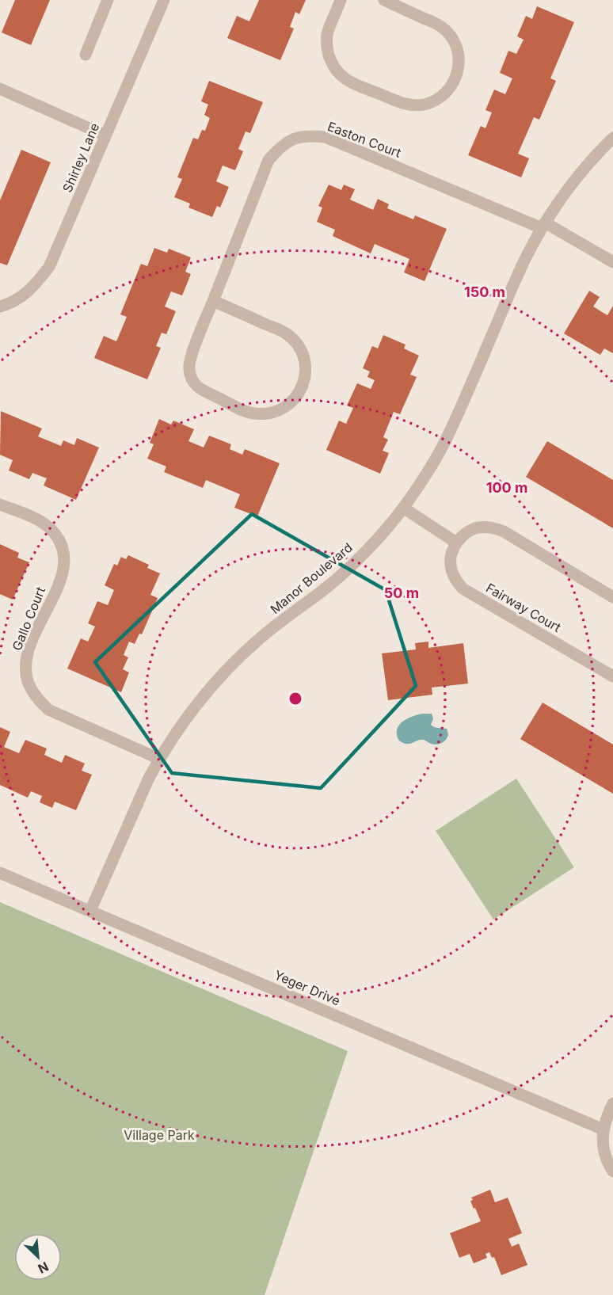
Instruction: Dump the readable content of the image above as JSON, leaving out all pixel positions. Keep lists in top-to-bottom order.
{
  "streets": {
    "street": [
      "Easton Court",
      "Shirley Lane",
      "Manor Boulevard",
      "Fairway Court",
      "Gallo Court",
      "Yeger Drive"
    ]
  },
  "crossings": [
    ["Easton Court", "Manor Boulevard"],
    ["Manor Boulevard", "Gallo Court"],
    ["Manor Boulevard", "Yeger Drive"]
  ],
  "parks": ["Village Park"],
  "north": "bottom right",
  "rings": ["150 m", "100 m", "50 m"]
}
